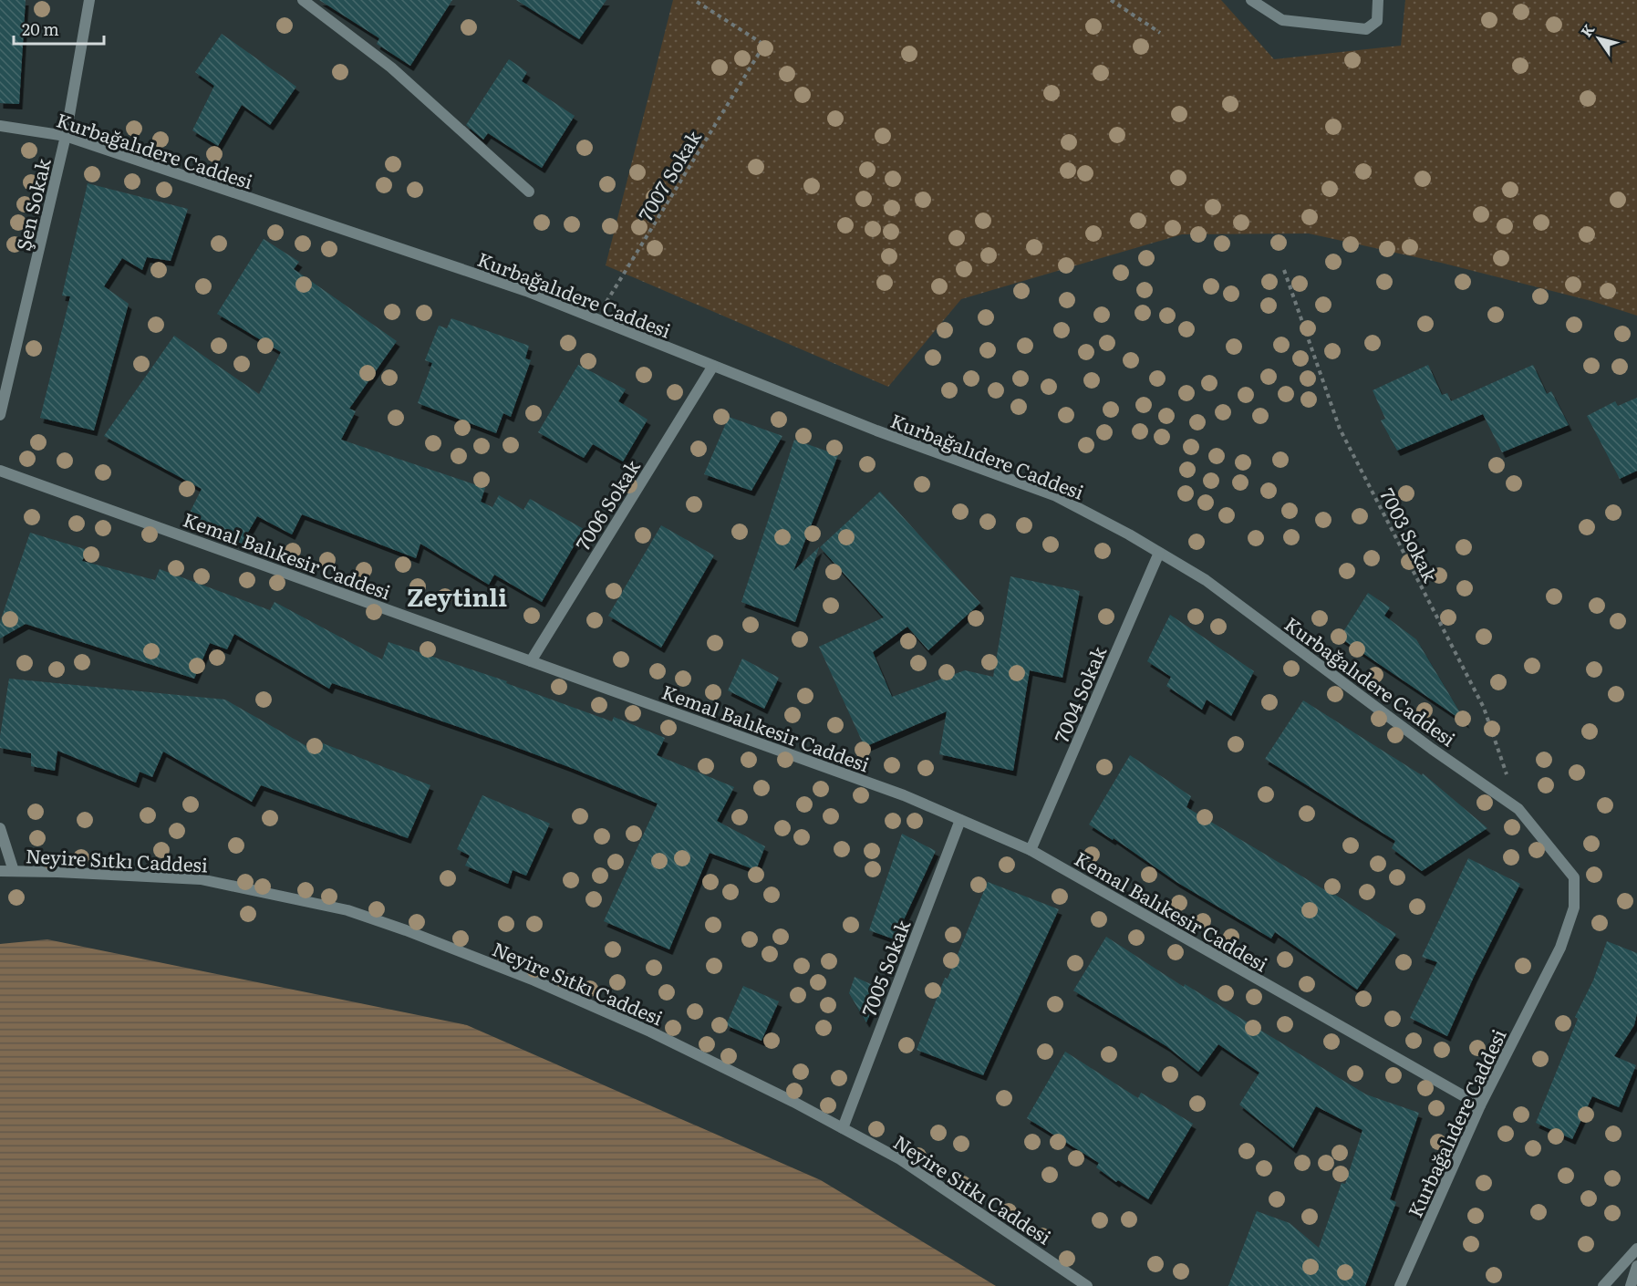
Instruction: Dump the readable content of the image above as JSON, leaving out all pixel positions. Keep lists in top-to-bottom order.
{
  "streets": {
    "street": [
      "Kurbağalıdere Caddesi",
      "Şen Sokak",
      "7006 Sokak",
      "Kemal Balıkesir Caddesi",
      "7004 Sokak",
      "Neyire Sıtkı Caddesi",
      "7005 Sokak"
    ],
    "path": ["7007 Sokak", "7003 Sokak"]
  },
  "crossings": [
    ["Kurbağalıdere Caddesi", "7007 Sokak"],
    ["Kurbağalıdere Caddesi", "Şen Sokak"],
    ["Kurbağalıdere Caddesi", "7006 Sokak"],
    ["Kurbağalıdere Caddesi", "7003 Sokak"],
    ["Kurbağalıdere Caddesi", "Kemal Balıkesir Caddesi"],
    ["Kurbağalıdere Caddesi", "7004 Sokak"],
    ["7006 Sokak", "Kemal Balıkesir Caddesi"],
    ["Kemal Balıkesir Caddesi", "7004 Sokak"],
    ["Kemal Balıkesir Caddesi", "7005 Sokak"],
    ["Neyire Sıtkı Caddesi", "7005 Sokak"]
  ],
  "districts": ["Zeytinli"],
  "scale_bar": "20 m",
  "north": "top left"
}
